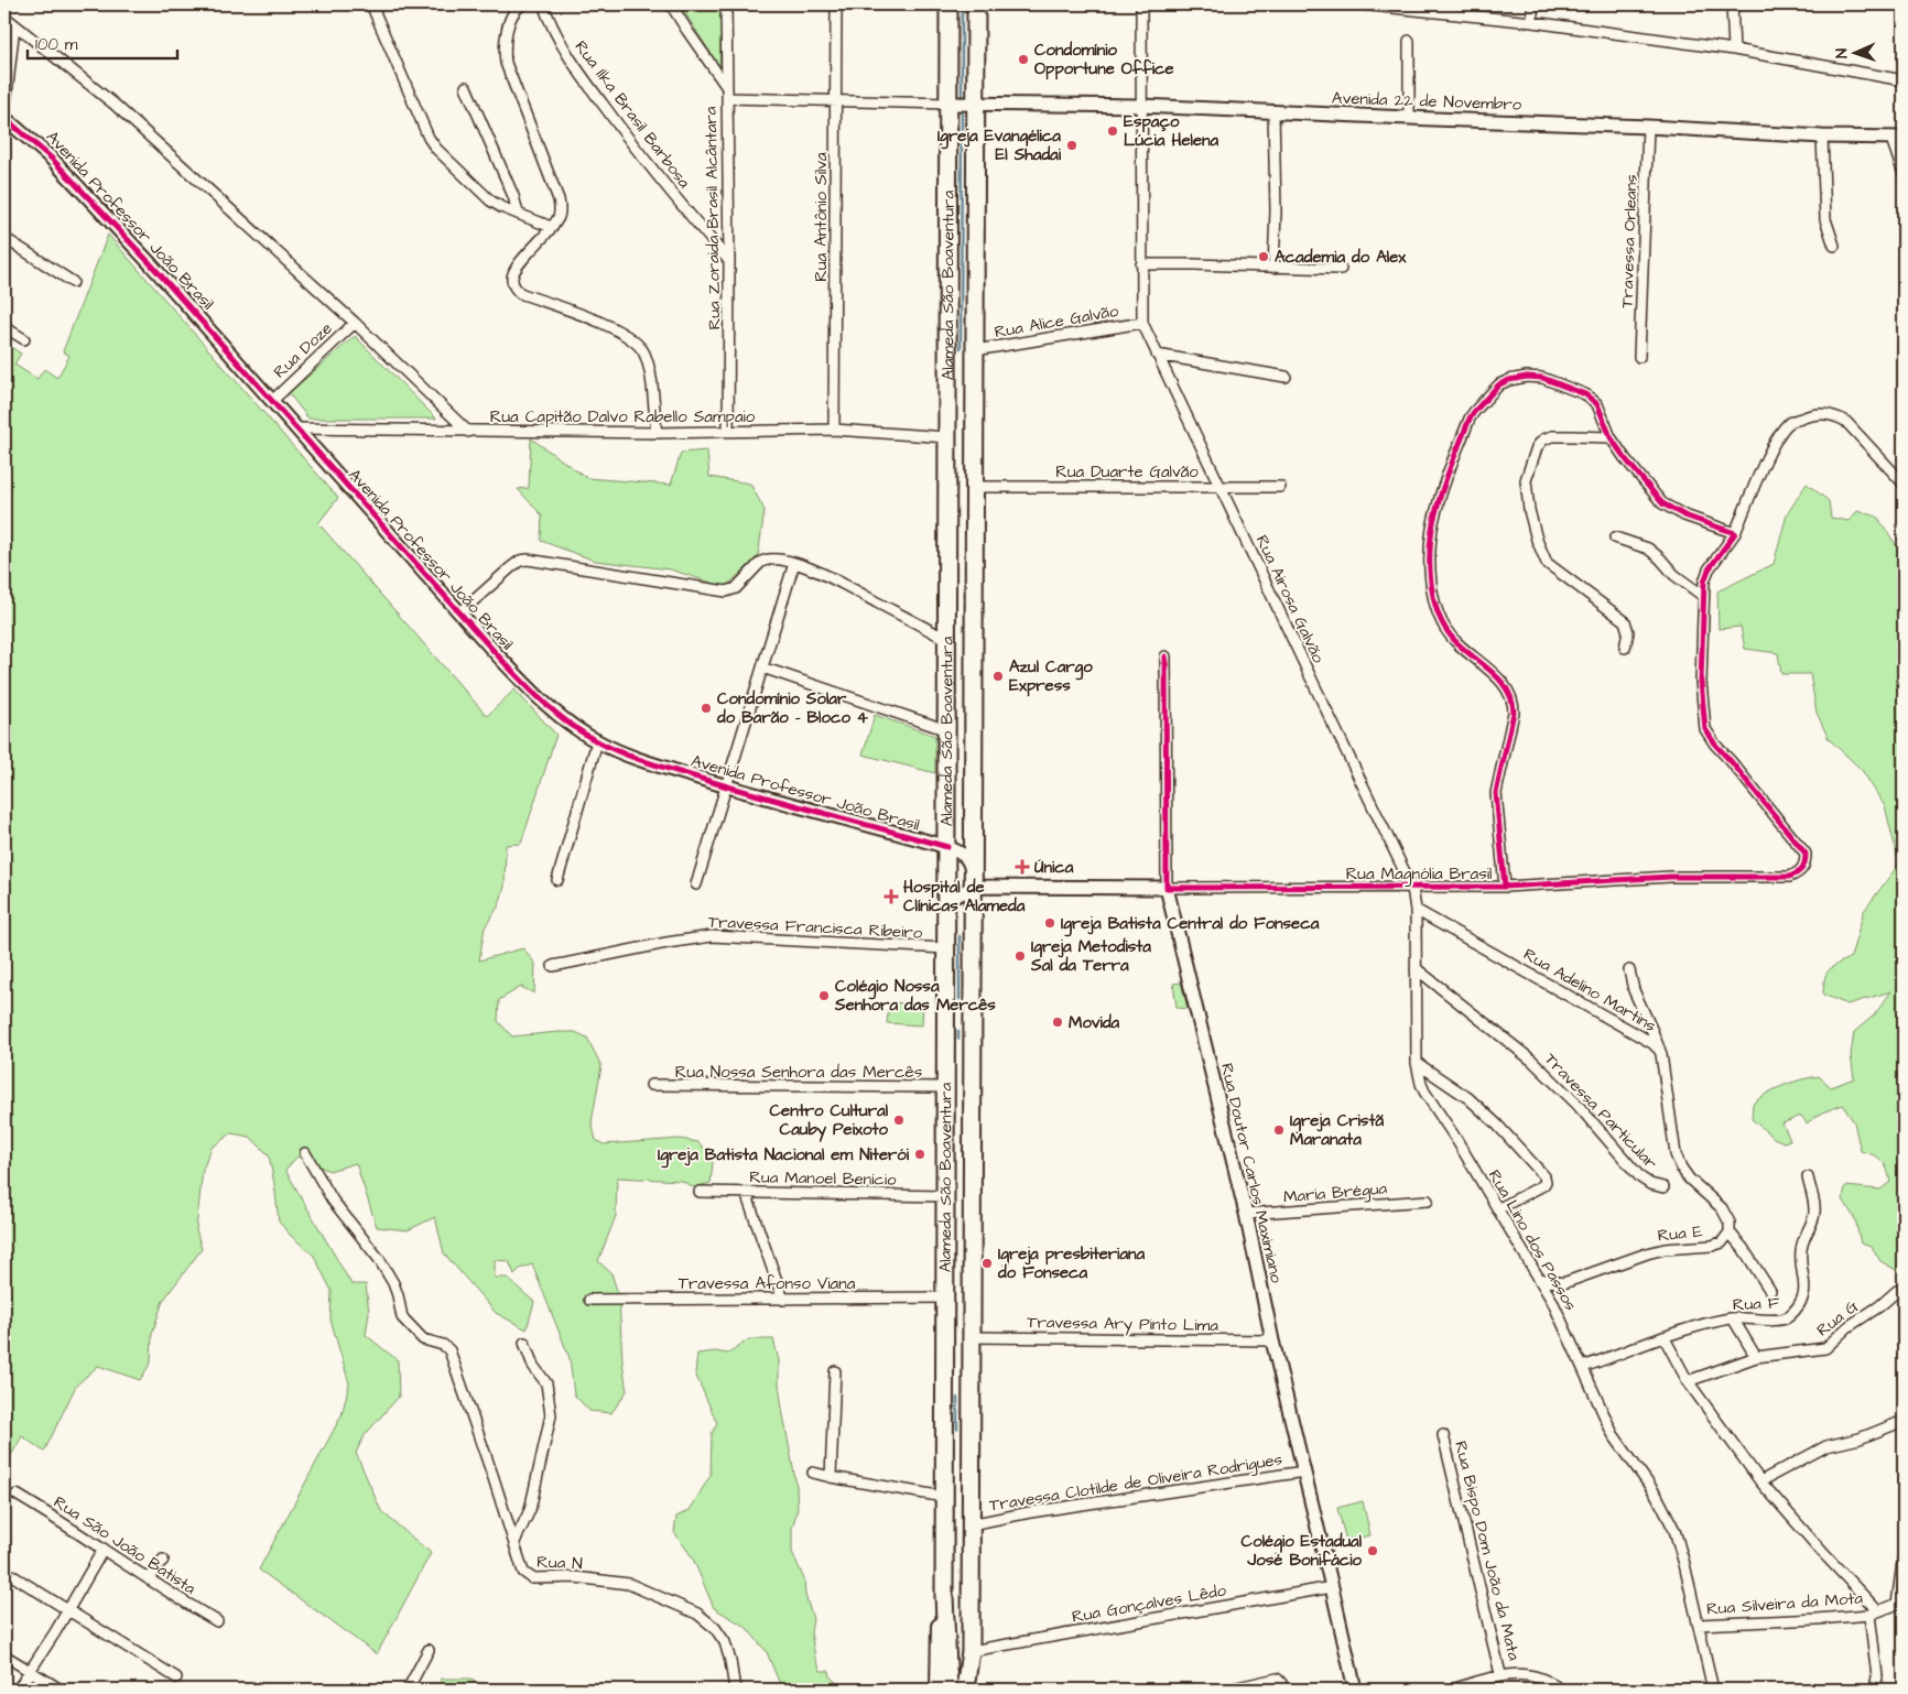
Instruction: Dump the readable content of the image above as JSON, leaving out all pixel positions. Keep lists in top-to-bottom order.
{
  "streets": {
    "highway": ["Alameda São Boaventura"],
    "main road": [
      "Avenida 22 de Novembro",
      "Avenida Professor João Brasil",
      "Rua Magnólia Brasil",
      "Rua Doutor Carlos Maximiano"
    ],
    "street": [
      "Rua Ilka Brasil Barbosa",
      "Rua Antônio Silva",
      "Rua Zoraida Brasil Alcântara",
      "Travessa Orleans",
      "Rua Alice Galvão",
      "Rua Doze",
      "Rua Capitão Dalvo Rabello Sampaio",
      "Rua Duarte Galvão",
      "Rua Airosa Galvão",
      "Travessa Francisca Ribeiro",
      "Rua Adelino Martins",
      "Rua Nossa Senhora das Mercês",
      "Travessa Particular",
      "Rua Manoel Benício",
      "Maria Brégua",
      "Rua E",
      "Rua Lino dos Passos",
      "Travessa Afonso Viana",
      "Rua F",
      "Rua G",
      "Travessa Ary Pinto Lima",
      "Travessa Clotilde de Oliveira Rodrigues",
      "Rua São João Batista",
      "Rua Bispo Dom João da Mata",
      "Rua N",
      "Rua Gonçalves Lêdo",
      "Rua Silveira da Mota"
    ]
  },
  "crossings": [
    ["Avenida 22 de Novembro", "Travessa Orleans"],
    ["Avenida 22 de Novembro", "Alameda São Boaventura"],
    ["Rua Ilka Brasil Barbosa", "Rua Zoraida Brasil Alcântara"],
    ["Rua Antônio Silva", "Rua Capitão Dalvo Rabello Sampaio"],
    ["Rua Zoraida Brasil Alcântara", "Rua Capitão Dalvo Rabello Sampaio"],
    ["Avenida Professor João Brasil", "Alameda São Boaventura"],
    ["Avenida Professor João Brasil", "Rua Doze"],
    ["Avenida Professor João Brasil", "Rua Capitão Dalvo Rabello Sampaio"],
    ["Avenida Professor João Brasil", "Rua Magnólia Brasil"],
    ["Alameda São Boaventura", "Rua Alice Galvão"],
    ["Alameda São Boaventura", "Rua Capitão Dalvo Rabello Sampaio"],
    ["Alameda São Boaventura", "Rua Duarte Galvão"],
    ["Alameda São Boaventura", "Rua Magnólia Brasil"],
    ["Alameda São Boaventura", "Travessa Francisca Ribeiro"],
    ["Alameda São Boaventura", "Rua Nossa Senhora das Mercês"],
    ["Alameda São Boaventura", "Rua Manoel Benício"],
    ["Alameda São Boaventura", "Travessa Afonso Viana"],
    ["Alameda São Boaventura", "Travessa Ary Pinto Lima"],
    ["Alameda São Boaventura", "Travessa Clotilde de Oliveira Rodrigues"],
    ["Alameda São Boaventura", "Rua Gonçalves Lêdo"],
    ["Rua Alice Galvão", "Rua Airosa Galvão"],
    ["Rua Duarte Galvão", "Rua Airosa Galvão"],
    ["Rua Airosa Galvão", "Rua Magnólia Brasil"],
    ["Rua Airosa Galvão", "Rua Lino dos Passos"],
    ["Rua Magnólia Brasil", "Rua Doutor Carlos Maximiano"],
    ["Rua Magnólia Brasil", "Rua Lino dos Passos"],
    ["Rua Adelino Martins", "Rua E"],
    ["Rua Adelino Martins", "Rua Lino dos Passos"],
    ["Travessa Particular", "Rua Lino dos Passos"],
    ["Rua Doutor Carlos Maximiano", "Maria Brégua"],
    ["Rua Doutor Carlos Maximiano", "Travessa Ary Pinto Lima"],
    ["Rua Doutor Carlos Maximiano", "Travessa Clotilde de Oliveira Rodrigues"],
    ["Rua Doutor Carlos Maximiano", "Rua Gonçalves Lêdo"],
    ["Rua E", "Rua Lino dos Passos"],
    ["Rua Lino dos Passos", "Rua F"],
    ["Rua Lino dos Passos", "Rua Silveira da Mota"]
  ],
  "places": {
    "other": [
      "Condomínio Opportune Office",
      "Espaço Lúcia Helena",
      "Igreja Evangélica El Shadai",
      "Academia do Alex",
      "Azul Cargo Express",
      "Condomínio Solar do Barão - Bloco 4",
      "Igreja Batista Central do Fonseca",
      "Igreja Metodista Sal da Terra",
      "Colégio Nossa Senhora das Mercês",
      "Movida",
      "Centro Cultural Cauby Peixoto",
      "Igreja Cristã Maranata",
      "Igreja Batista Nacional em Niterói",
      "Igreja presbiteriana do Fonseca",
      "Colégio Estadual José Bonifácio"
    ],
    "health": ["Única", "Hospital de Clínicas Alameda"]
  },
  "scale_bar": "100 m",
  "north": "left"
}
